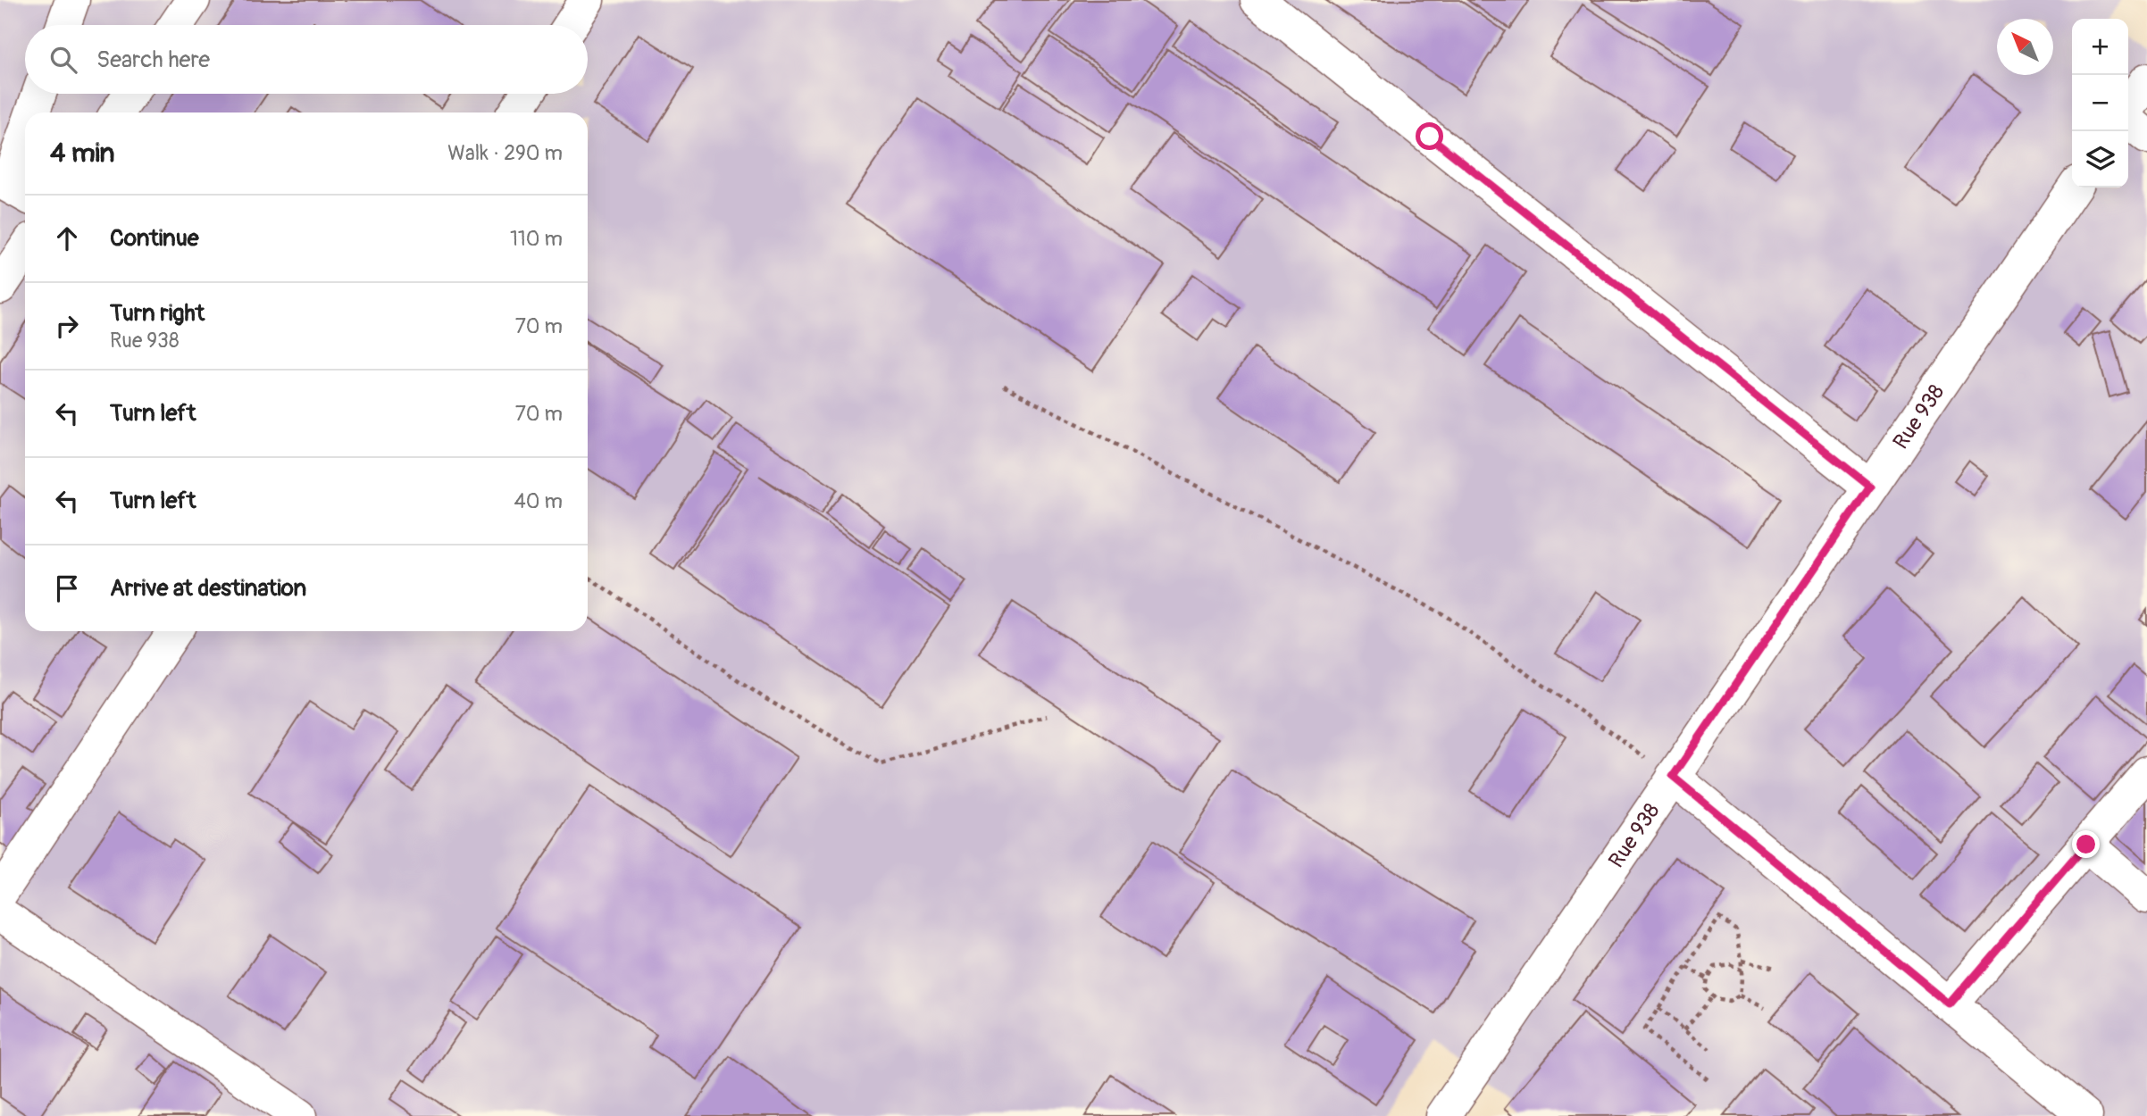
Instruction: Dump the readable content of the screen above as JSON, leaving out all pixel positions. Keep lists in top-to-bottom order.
{
  "streets": {
    "street": ["Rue 938"]
  },
  "north": "top left",
  "page": {
    "map_buttons": ["+", "−"],
    "search": "Search here",
    "heading": ["4 min", "Walk · 290 m"],
    "list": [
      ["Continue", "110 m"],
      ["Turn right", "Rue 938", "70 m"],
      ["Turn left", "70 m"],
      ["Turn left", "40 m"],
      "Arrive at destination"
    ]
  }
}
